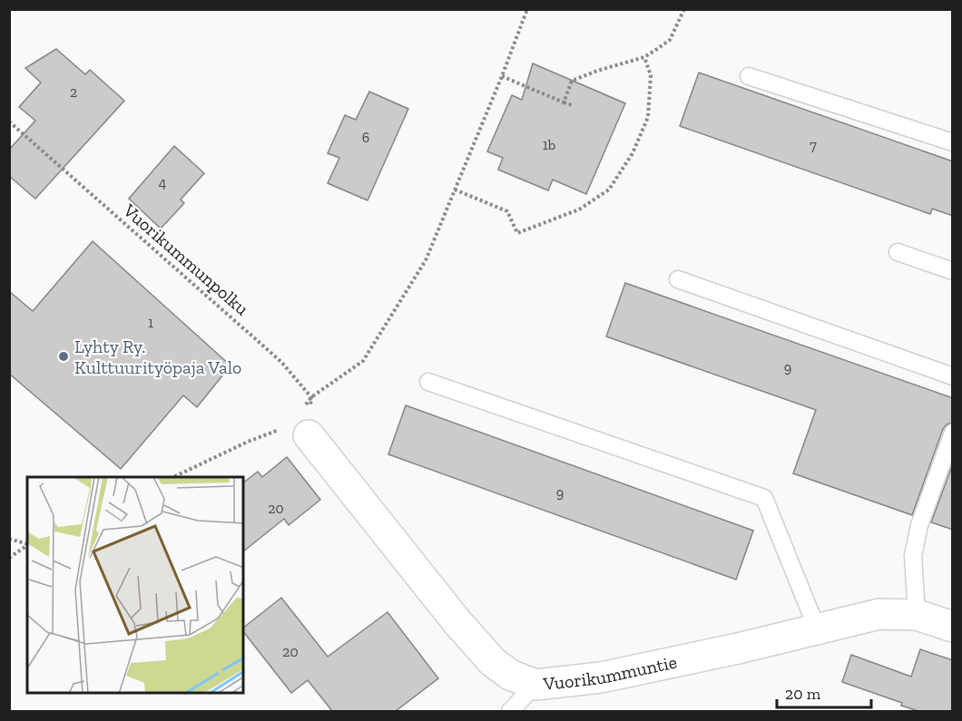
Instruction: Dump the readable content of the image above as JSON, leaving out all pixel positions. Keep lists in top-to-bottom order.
{
  "streets": {
    "street": ["Vuorikummuntie"],
    "path": ["Vuorikummunpolku"]
  },
  "places": ["Lyhty Ry. Kulttuurityöpaja Valo"],
  "house_numbers": [
    "2",
    "6",
    "1b",
    "7",
    "4",
    "1",
    "9",
    "9",
    "20",
    "20"
  ],
  "scale_bar": "20 m"
}
